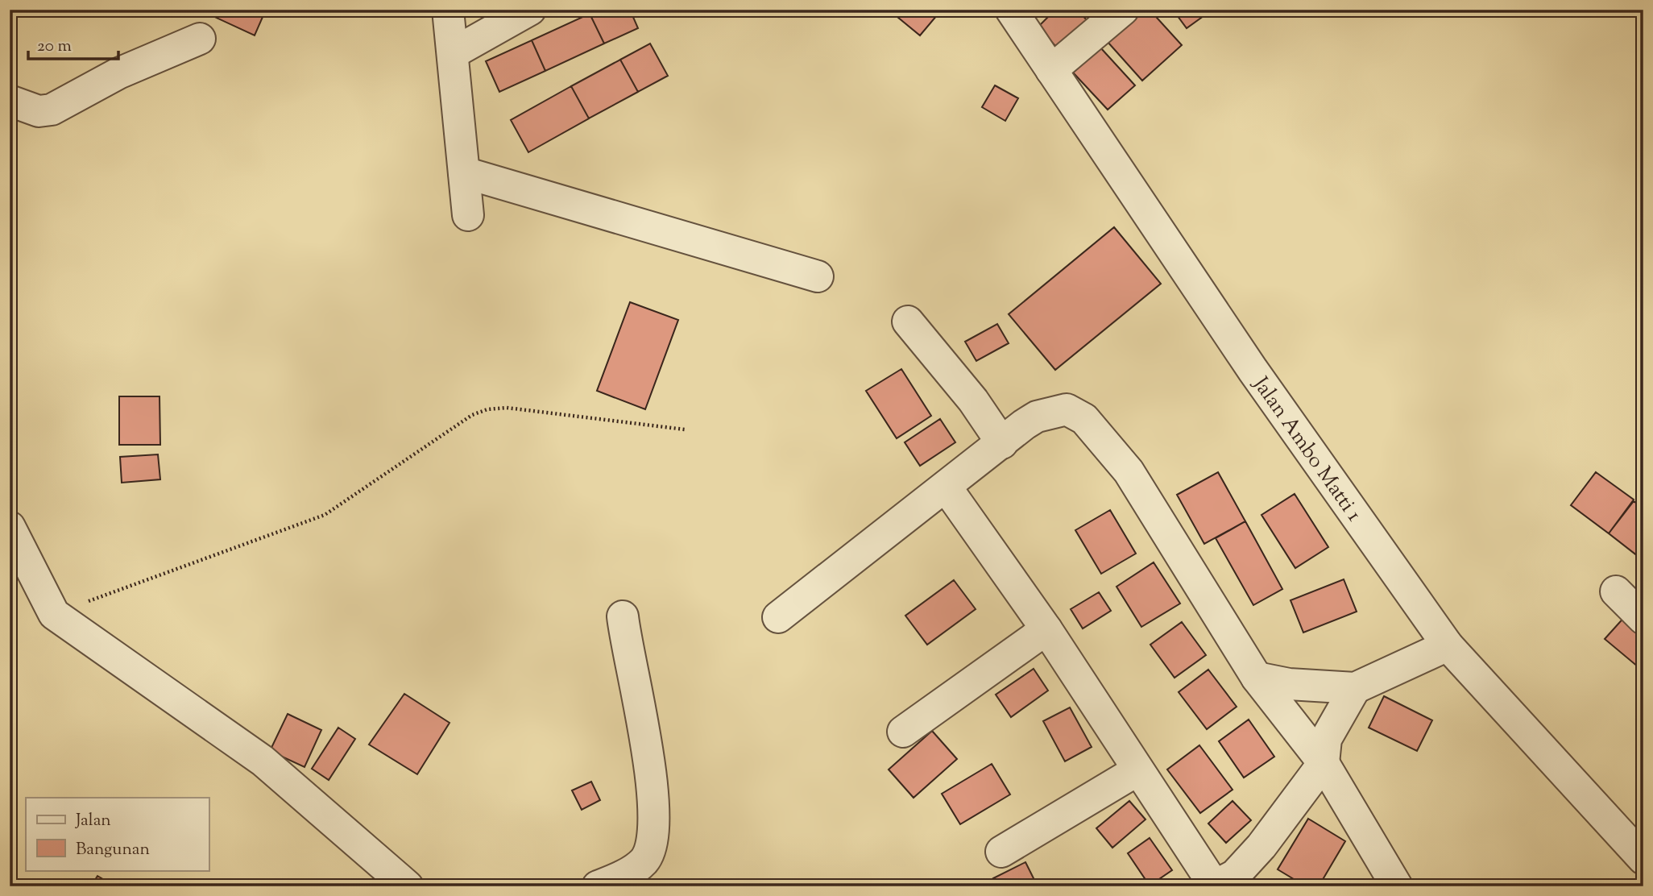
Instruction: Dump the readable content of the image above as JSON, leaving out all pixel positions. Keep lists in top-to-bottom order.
{
  "streets": {
    "street": ["Jalan Ambo Matti 1"]
  },
  "legend": ["Jalan", "Bangunan"],
  "scale_bar": "20 m"
}
